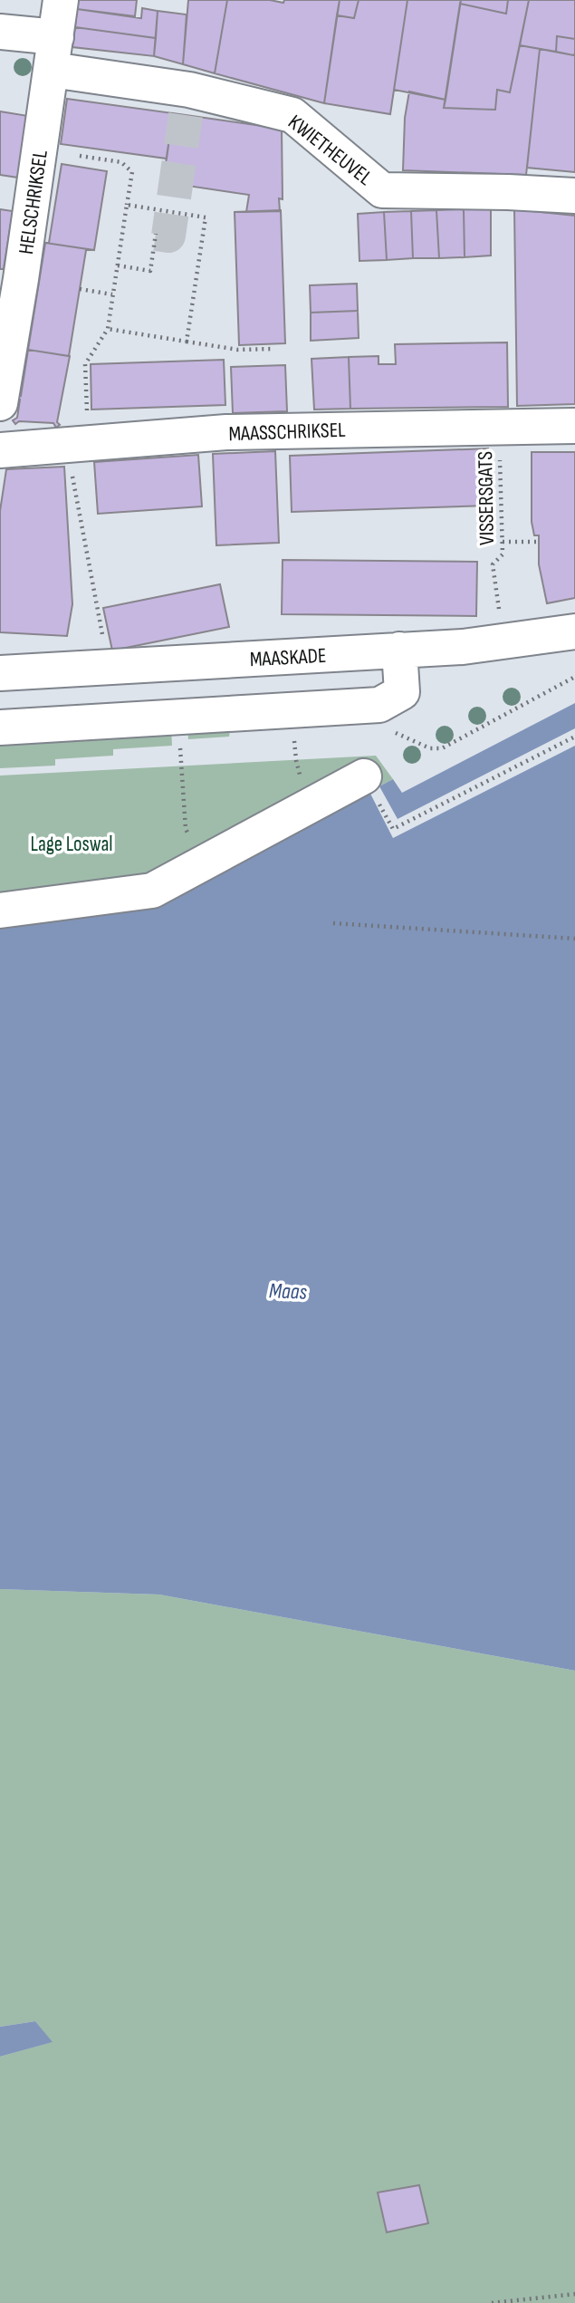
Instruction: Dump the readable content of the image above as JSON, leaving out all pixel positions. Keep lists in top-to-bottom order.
{
  "streets": {
    "street": [
      "KWIETHEUVEL",
      "HELSCHRIKSEL",
      "MAASSCHRIKSEL",
      "MAASKADE"
    ],
    "path": ["VISSERSGATS"]
  },
  "crossings": [
    ["KWIETHEUVEL", "HELSCHRIKSEL"],
    ["MAASSCHRIKSEL", "VISSERSGATS"]
  ],
  "water": ["Maas"],
  "parks": ["Lage Loswal"]
}
